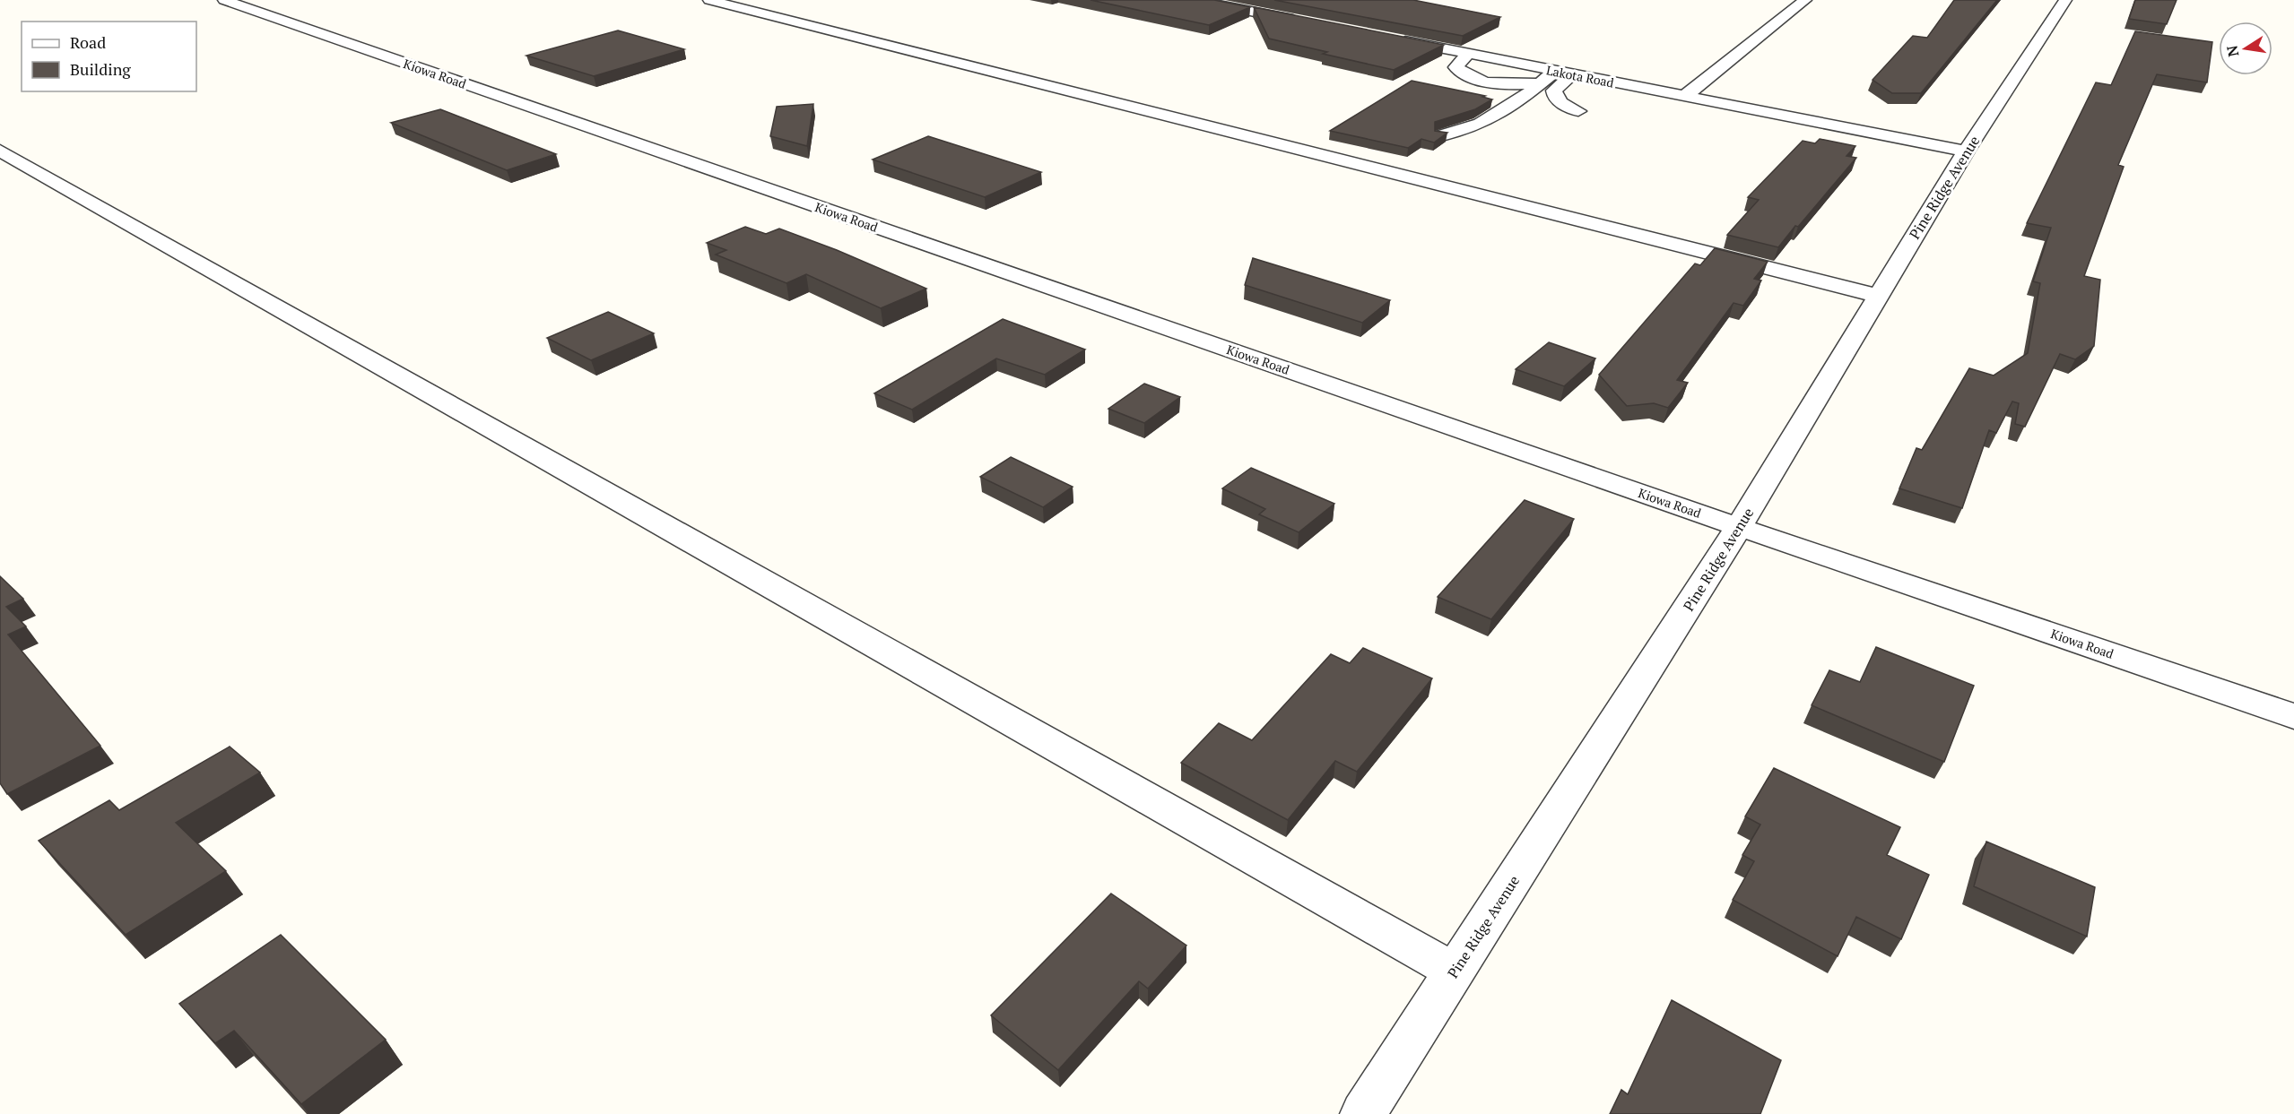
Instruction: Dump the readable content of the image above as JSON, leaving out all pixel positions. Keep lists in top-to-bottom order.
{
  "streets": {
    "street": ["Kiowa Road", "Lakota Road", "Pine Ridge Avenue"]
  },
  "crossings": [
    ["Kiowa Road", "Pine Ridge Avenue"],
    ["Lakota Road", "Pine Ridge Avenue"]
  ],
  "legend": ["Road", "Building"],
  "north": "left"
}
